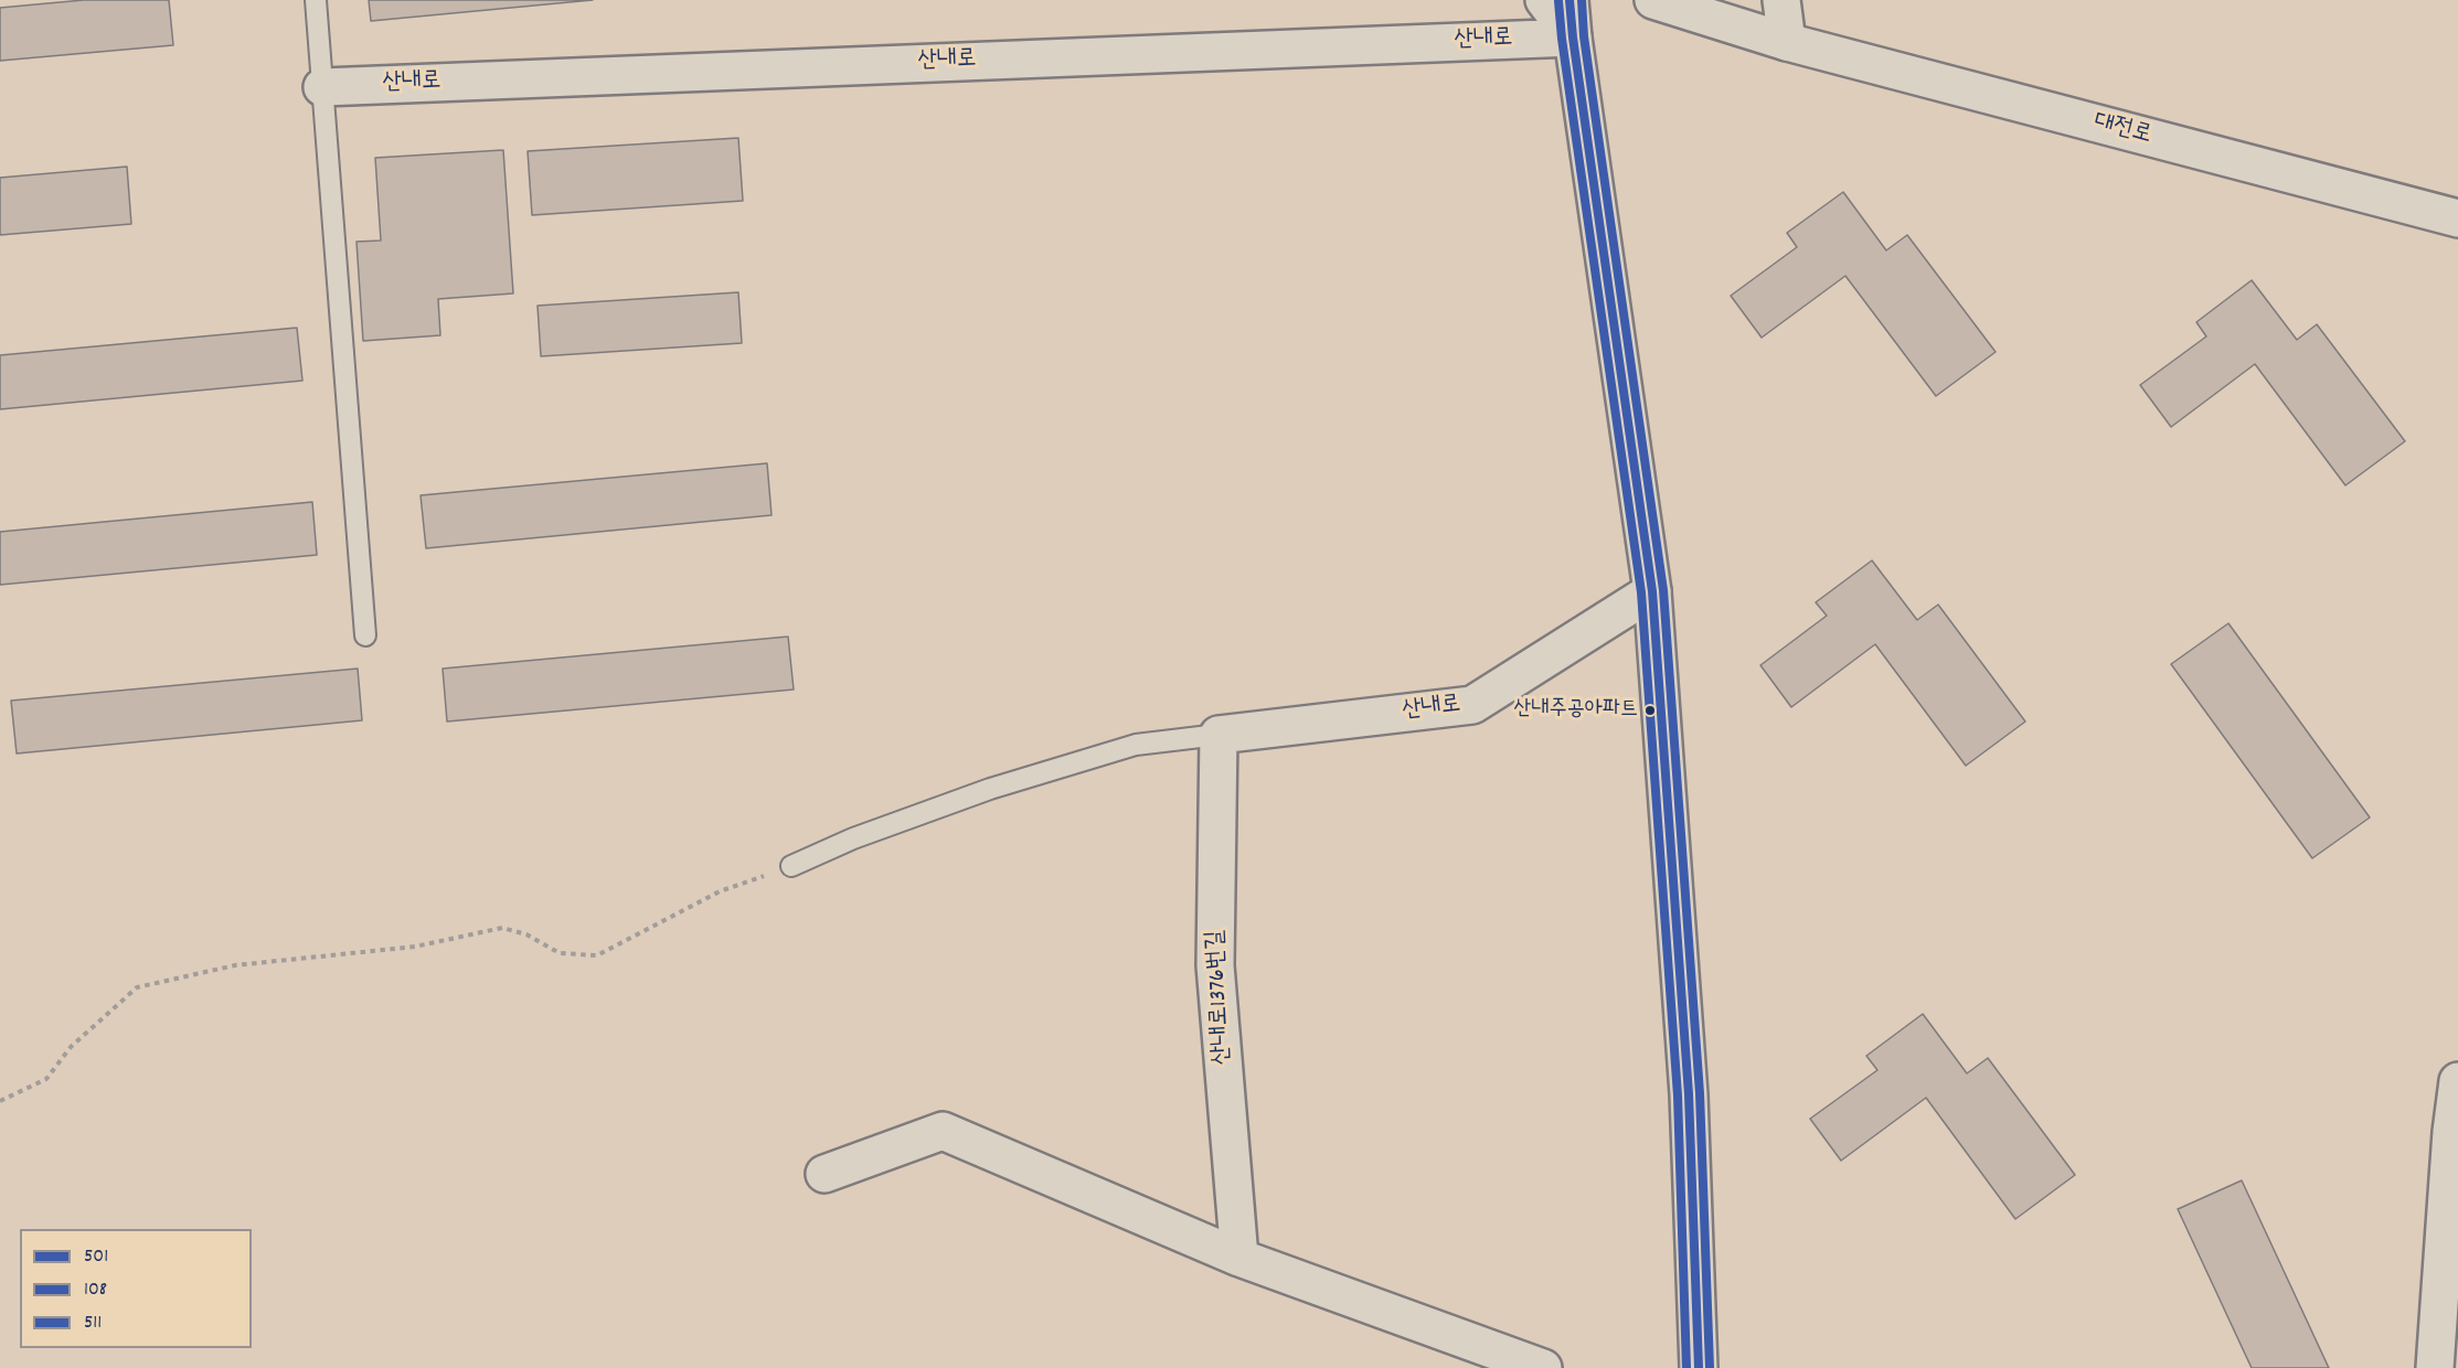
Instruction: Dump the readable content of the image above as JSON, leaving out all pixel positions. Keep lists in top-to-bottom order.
{
  "streets": {
    "street": ["산내로", "대전로", "산내로1376번길"]
  },
  "crossings": [
    ["산내로", "산내로1376번길"]
  ],
  "places": ["산내주공아파트"],
  "lines": ["transit line 501", "transit line 511", "transit line 108"],
  "legend": ["501", "108", "511"]
}
